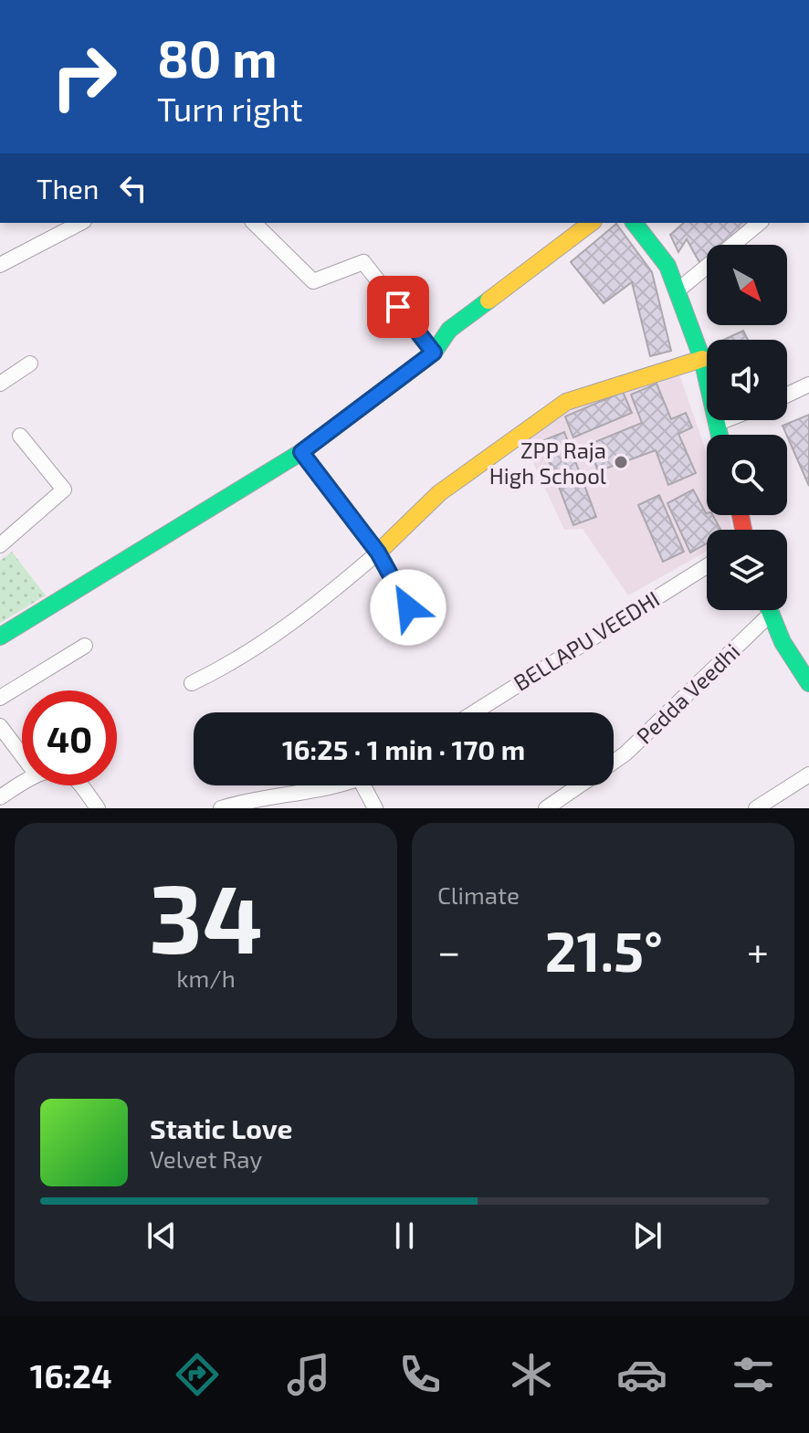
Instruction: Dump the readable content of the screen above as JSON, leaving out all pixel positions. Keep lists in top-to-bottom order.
{
  "streets": {
    "street": ["BELLAPU VEEDHI", "Pedda Veedhi"]
  },
  "places": ["ZPP Raja High School"],
  "north": "bottom right",
  "page": {
    "turn": ["80 m", "Turn right"],
    "then": "Then",
    "limit": "40",
    "trip": "16:25 · 1 min · 170 m",
    "tile": [
      ["34", "km/h"],
      "Climate"
    ],
    "heat": ["−", "21.5°", "+"],
    "song": ["Static Love", "Velvet Ray"],
    "tabs": "16:24"
  }
}
